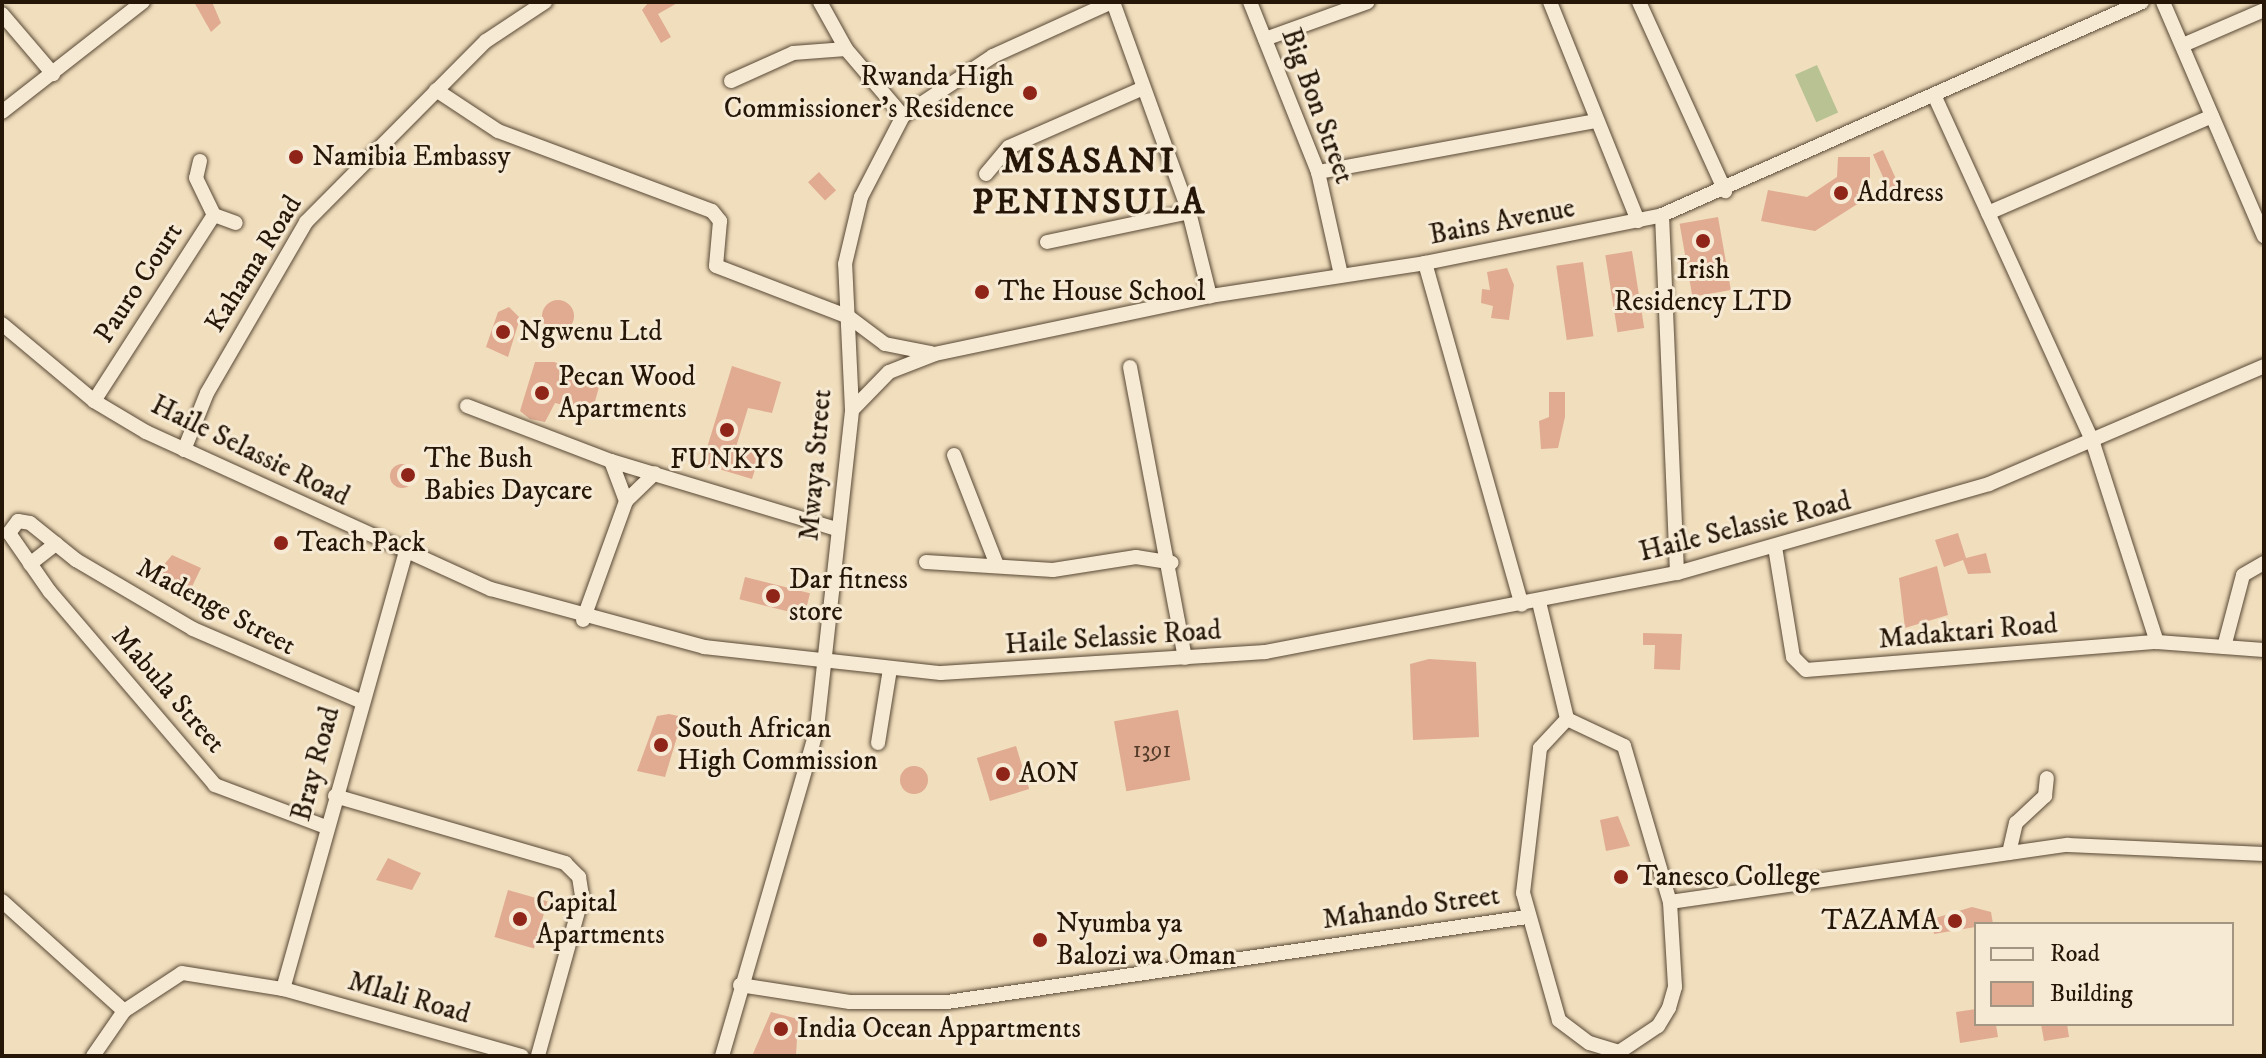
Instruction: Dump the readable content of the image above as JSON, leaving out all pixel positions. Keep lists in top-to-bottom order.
{
  "streets": {
    "street": [
      "Big Bon Street",
      "Bains Avenue",
      "Kahama Road",
      "Pauro Court",
      "Haile Selassie Road",
      "Mwaya Street",
      "Madenge Street",
      "Madaktari Road",
      "Mabula Street",
      "Bray Road",
      "Mahando Street",
      "Mlali Road"
    ]
  },
  "crossings": [
    ["Big Bon Street", "Bains Avenue"],
    ["Bains Avenue", "Mwaya Street"],
    ["Kahama Road", "Haile Selassie Road"],
    ["Pauro Court", "Haile Selassie Road"],
    ["Haile Selassie Road", "Mwaya Street"],
    ["Haile Selassie Road", "Madaktari Road"],
    ["Haile Selassie Road", "Bray Road"],
    ["Mwaya Street", "Mahando Street"],
    ["Madenge Street", "Mabula Street"],
    ["Madenge Street", "Bray Road"],
    ["Mabula Street", "Bray Road"],
    ["Bray Road", "Mlali Road"]
  ],
  "districts": ["MSASANI PENINSULA"],
  "places": [
    "Rwanda High Commissioner's Residence",
    "Namibia Embassy",
    "Address",
    "Irish Residency LTD",
    "The House School",
    "Ngwenu Ltd",
    "Pecan Wood Apartments",
    "FUNKYS",
    "The Bush Babies Daycare",
    "Teach Pack",
    "Dar fitness store",
    "South African High Commission",
    "AON",
    "Tanesco College",
    "Capital Apartments",
    "TAZAMA",
    "Nyumba ya Balozi wa Oman",
    "India Ocean Appartments"
  ],
  "house_numbers": ["1391"],
  "legend": ["Road", "Building"]
}
